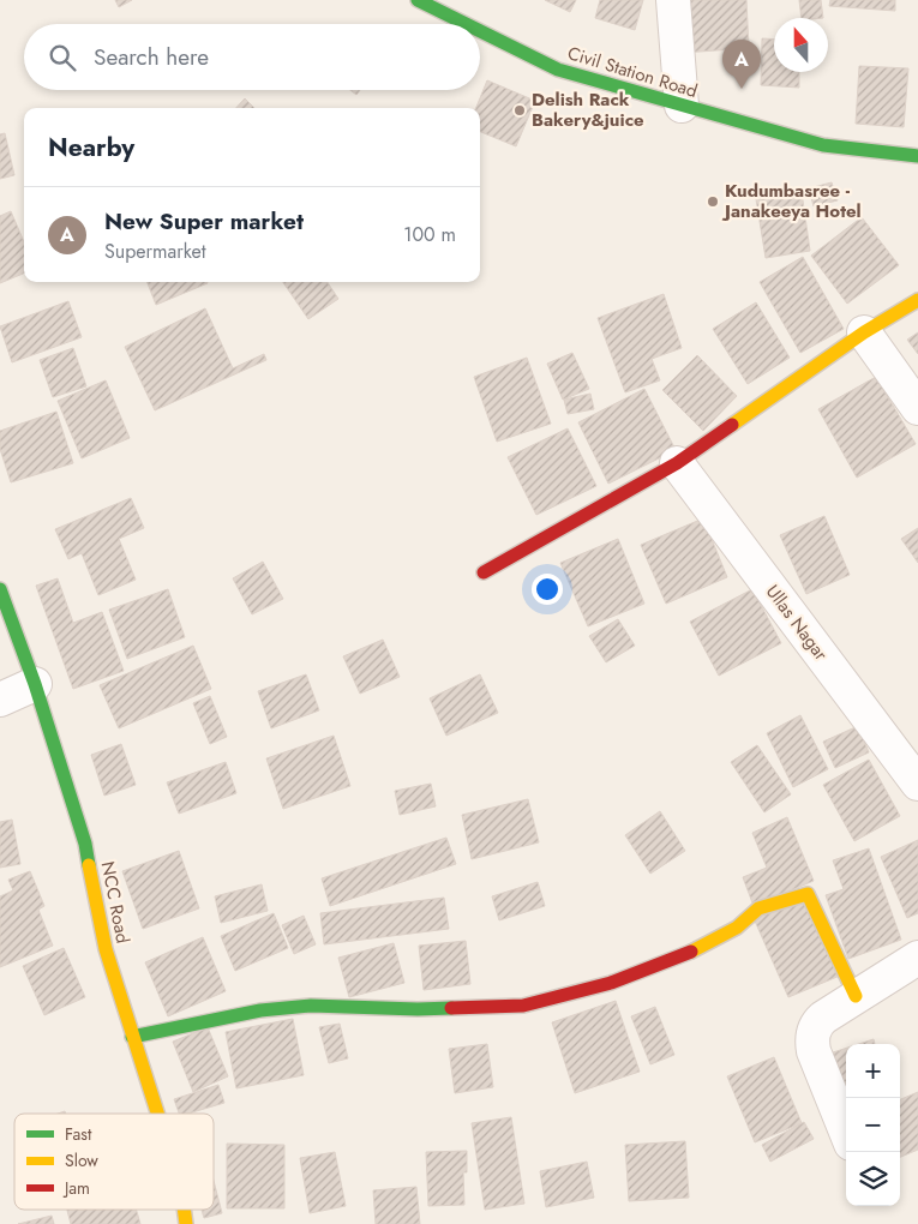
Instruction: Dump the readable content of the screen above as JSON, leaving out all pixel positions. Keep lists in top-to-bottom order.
{
  "streets": {
    "street": ["Civil Station Road", "Ullas Nagar", "NCC Road"]
  },
  "places": ["Delish Rack Bakery&juice", "Kudumbasree - Janakeeya Hotel"],
  "legend": ["Fast", "Slow", "Jam"],
  "north": "top",
  "page": {
    "search": "Search here",
    "pins": "A",
    "heading": "Nearby",
    "list": [
      {
        "mark": "A",
        "name": "New Super market",
        "note": "Supermarket",
        "value": "100 m"
      }
    ],
    "map_buttons": ["+", "−"]
  }
}
